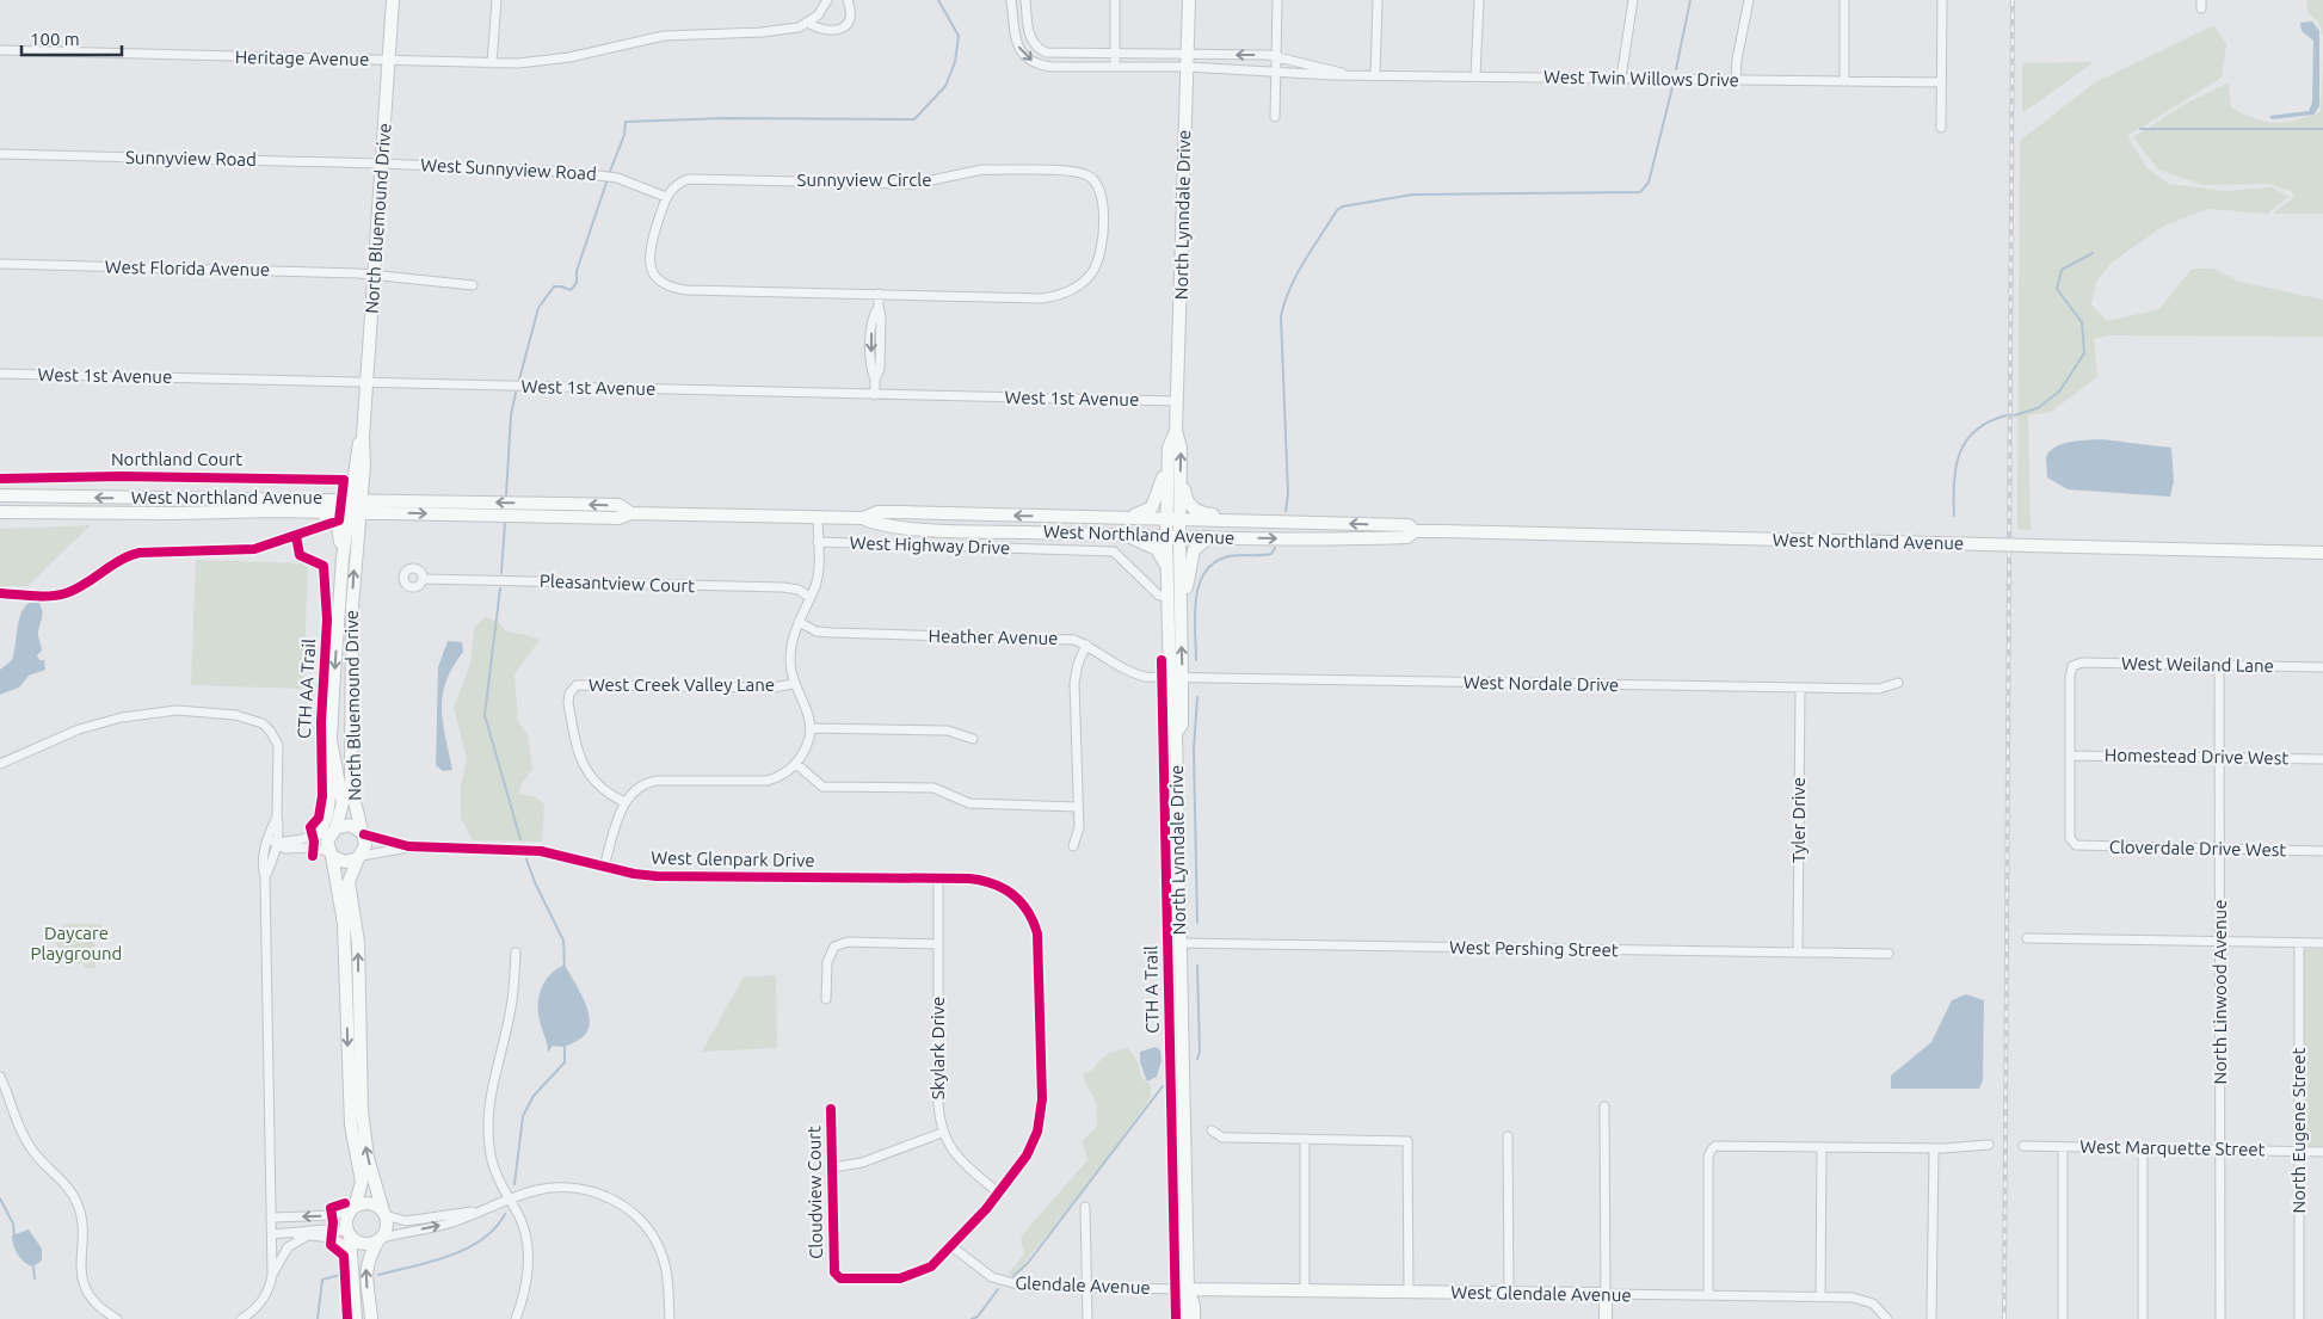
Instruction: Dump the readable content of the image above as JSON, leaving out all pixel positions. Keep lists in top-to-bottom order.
{
  "streets": {
    "main road": [
      "North Lynndale Drive",
      "North Bluemound Drive",
      "West Northland Avenue",
      "West Glendale Avenue"
    ],
    "street": [
      "Heritage Avenue",
      "West Twin Willows Drive",
      "Sunnyview Road",
      "West Sunnyview Road",
      "Sunnyview Circle",
      "West Florida Avenue",
      "West 1st Avenue",
      "Northland Court",
      "West Highway Drive",
      "Pleasantview Court",
      "Heather Avenue",
      "West Weiland Lane",
      "West Nordale Drive",
      "West Creek Valley Lane",
      "Homestead Drive West",
      "Tyler Drive",
      "Cloverdale Drive West",
      "West Glenpark Drive",
      "West Pershing Street",
      "North Linwood Avenue",
      "Skylark Drive",
      "North Eugene Street",
      "West Marquette Street",
      "Cloudview Court",
      "Glendale Avenue"
    ],
    "cycle path": ["CTH AA Trail", "CTH A Trail"]
  },
  "crossings": [
    ["Heritage Avenue", "North Bluemound Drive"],
    ["West Twin Willows Drive", "North Lynndale Drive"],
    ["Sunnyview Road", "West Sunnyview Road"],
    ["Sunnyview Road", "North Bluemound Drive"],
    ["West Sunnyview Road", "Sunnyview Circle"],
    ["West Sunnyview Road", "North Bluemound Drive"],
    ["North Lynndale Drive", "West 1st Avenue"],
    ["North Lynndale Drive", "West Northland Avenue"],
    ["North Lynndale Drive", "Heather Avenue"],
    ["North Lynndale Drive", "West Nordale Drive"],
    ["North Lynndale Drive", "West Pershing Street"],
    ["North Lynndale Drive", "Glendale Avenue"],
    ["North Lynndale Drive", "West Glendale Avenue"],
    ["North Bluemound Drive", "West Florida Avenue"],
    ["North Bluemound Drive", "West 1st Avenue"],
    ["North Bluemound Drive", "Northland Court"],
    ["North Bluemound Drive", "West Northland Avenue"],
    ["North Bluemound Drive", "West Glenpark Drive"],
    ["Heather Avenue", "West Nordale Drive"],
    ["West Weiland Lane", "Homestead Drive West"],
    ["West Weiland Lane", "Cloverdale Drive West"],
    ["West Weiland Lane", "North Linwood Avenue"],
    ["West Nordale Drive", "Tyler Drive"],
    ["Homestead Drive West", "Cloverdale Drive West"],
    ["Homestead Drive West", "North Linwood Avenue"],
    ["Tyler Drive", "West Pershing Street"],
    ["Cloverdale Drive West", "North Linwood Avenue"],
    ["West Glenpark Drive", "Skylark Drive"],
    ["West Glenpark Drive", "Cloudview Court"],
    ["West Glenpark Drive", "Glendale Avenue"],
    ["North Linwood Avenue", "West Marquette Street"],
    ["North Eugene Street", "West Marquette Street"],
    ["Glendale Avenue", "West Glendale Avenue"]
  ],
  "parks": ["Daycare Playground"],
  "scale_bar": "100 m"
}
